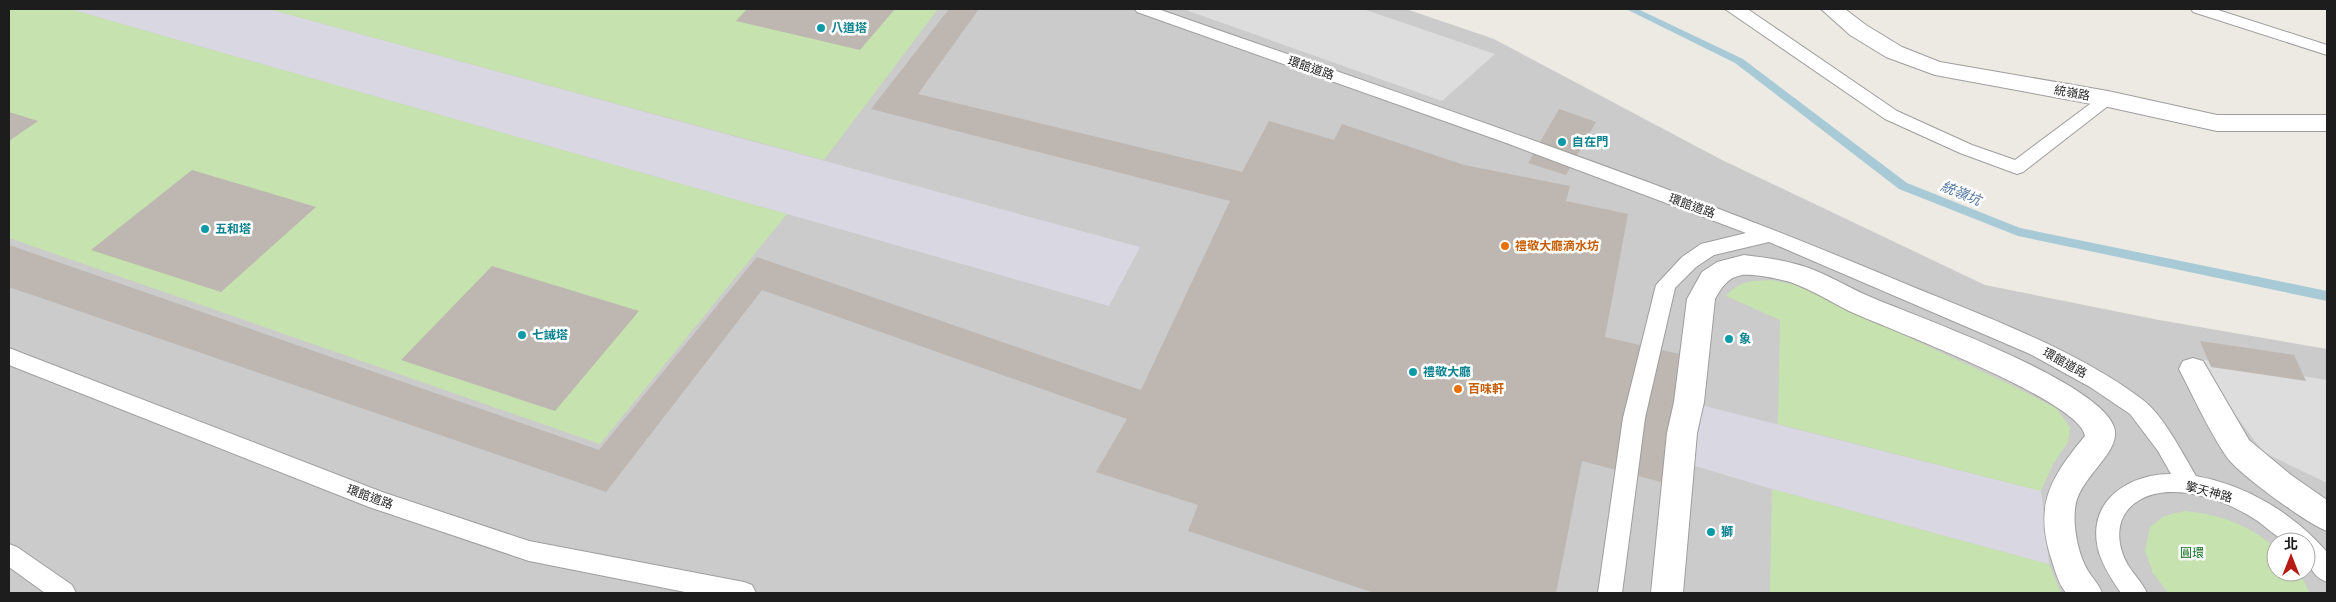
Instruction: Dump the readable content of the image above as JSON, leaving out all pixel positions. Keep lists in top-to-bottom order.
{
  "streets": {
    "street": ["統嶺路"],
    "lane": ["環館道路", "擎天神路"]
  },
  "crossings": [
    ["環館道路", "擎天神路"]
  ],
  "water": ["統嶺坑"],
  "parks": ["圓環"],
  "places": [
    "八道塔",
    "自在門",
    "五和塔",
    "禮敬大廳滴水坊",
    "七誡塔",
    "象",
    "禮敬大廳",
    "百味軒",
    "獅"
  ],
  "north": "top"
}
